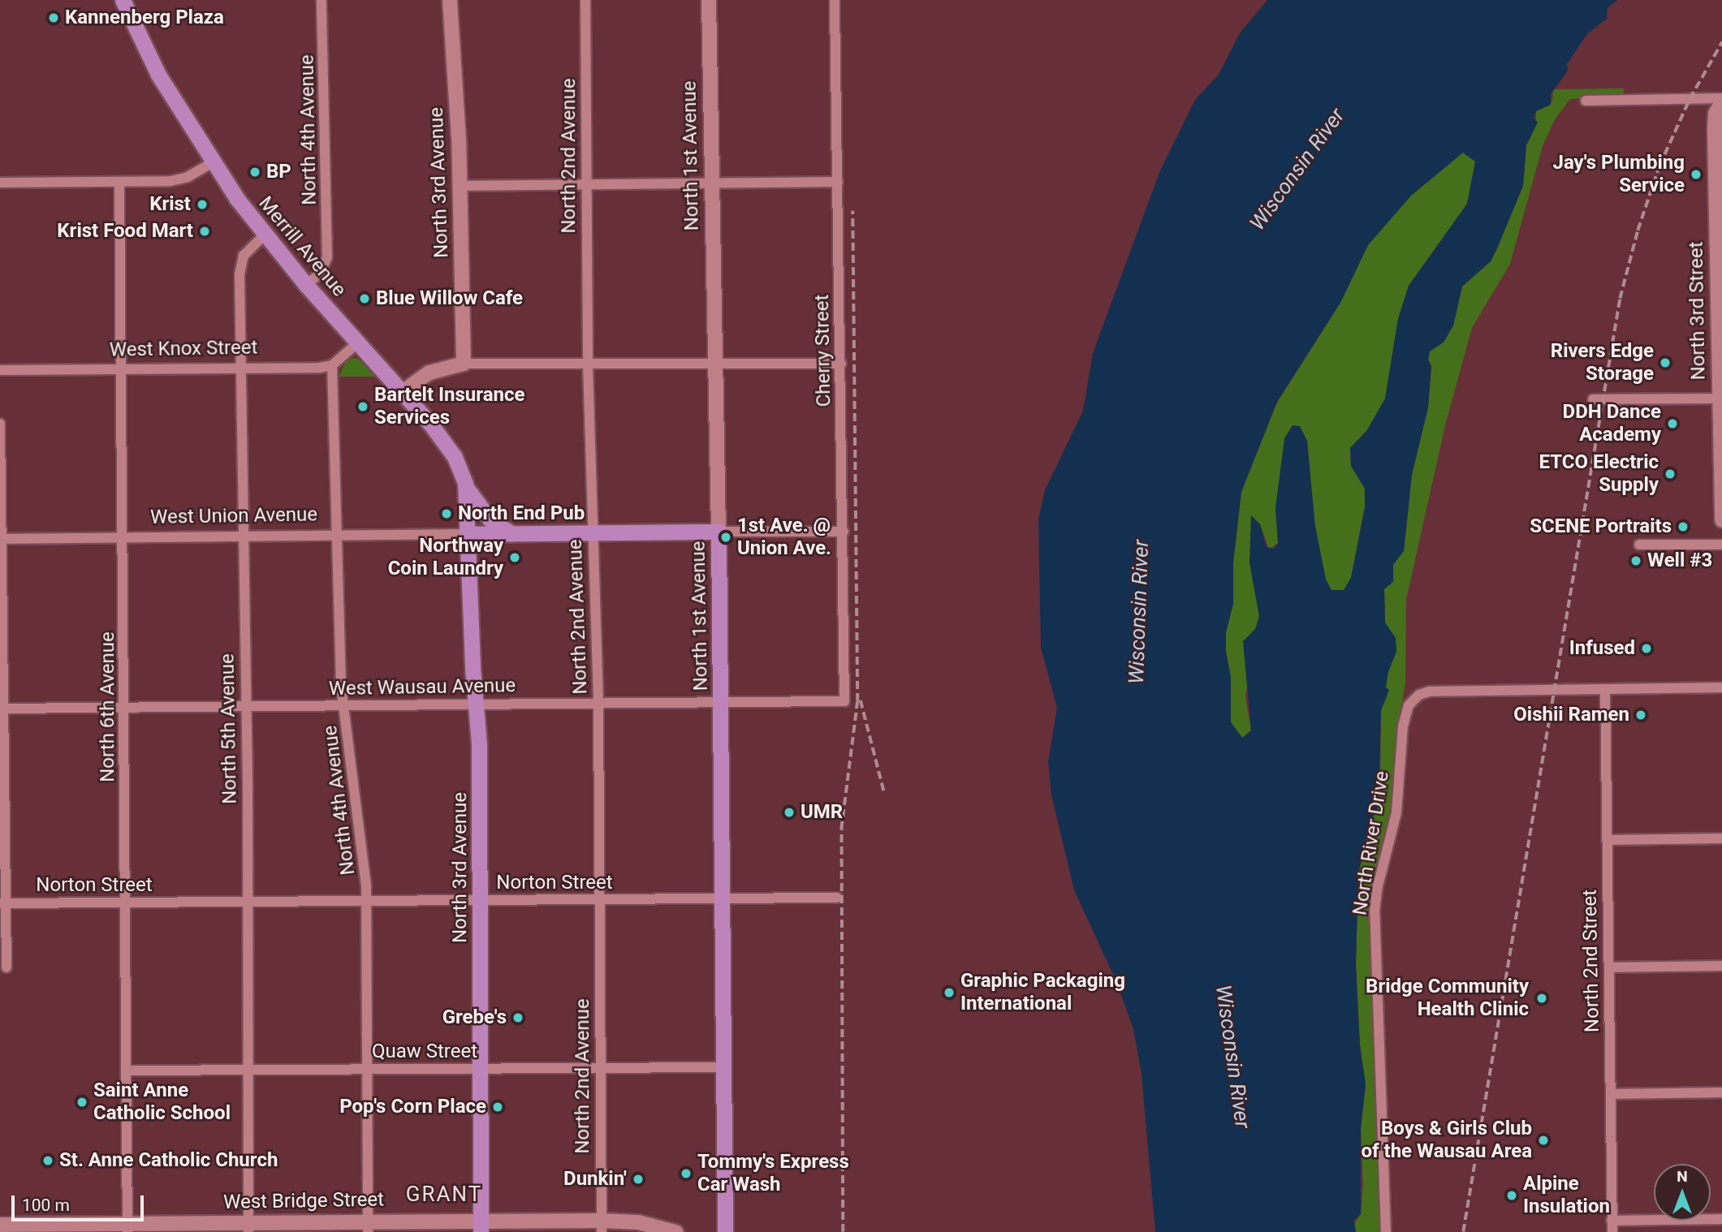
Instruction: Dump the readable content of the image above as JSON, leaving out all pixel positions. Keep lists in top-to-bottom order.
{
  "streets": {
    "main road": ["North 1st Avenue", "North 3rd Avenue", "Merrill Avenue"],
    "street": [
      "North 4th Avenue",
      "North 2nd Avenue",
      "North 3rd Street",
      "West Knox Street",
      "Cherry Street",
      "West Union Avenue",
      "West Wausau Avenue",
      "North 6th Avenue",
      "North 5th Avenue",
      "North River Drive",
      "Norton Street",
      "North 2nd Street",
      "Quaw Street",
      "West Bridge Street"
    ]
  },
  "crossings": [
    ["North 4th Avenue", "Merrill Avenue"],
    ["North 4th Avenue", "West Knox Street"],
    ["North 4th Avenue", "West Union Avenue"],
    ["North 4th Avenue", "West Wausau Avenue"],
    ["North 4th Avenue", "Norton Street"],
    ["North 4th Avenue", "Quaw Street"],
    ["North 4th Avenue", "West Bridge Street"],
    ["North 2nd Avenue", "West Wausau Avenue"],
    ["North 2nd Avenue", "Norton Street"],
    ["North 2nd Avenue", "Quaw Street"],
    ["North 2nd Avenue", "West Bridge Street"],
    ["North 1st Avenue", "West Wausau Avenue"],
    ["North 1st Avenue", "Norton Street"],
    ["North 1st Avenue", "Quaw Street"],
    ["North 3rd Avenue", "Merrill Avenue"],
    ["North 3rd Avenue", "West Union Avenue"],
    ["North 3rd Avenue", "West Wausau Avenue"],
    ["North 3rd Avenue", "Norton Street"],
    ["North 3rd Avenue", "Quaw Street"],
    ["North 3rd Avenue", "West Bridge Street"],
    ["Merrill Avenue", "North 5th Avenue"],
    ["West Knox Street", "North 6th Avenue"],
    ["West Knox Street", "North 5th Avenue"],
    ["Cherry Street", "West Wausau Avenue"],
    ["West Union Avenue", "North 6th Avenue"],
    ["West Union Avenue", "North 5th Avenue"],
    ["West Wausau Avenue", "North 6th Avenue"],
    ["West Wausau Avenue", "North 5th Avenue"],
    ["North 6th Avenue", "Norton Street"],
    ["North 6th Avenue", "Quaw Street"],
    ["North 6th Avenue", "West Bridge Street"],
    ["North 5th Avenue", "Norton Street"],
    ["North 5th Avenue", "Quaw Street"],
    ["North 5th Avenue", "West Bridge Street"],
    ["North River Drive", "North 2nd Street"]
  ],
  "districts": ["GRANT"],
  "water": ["Wisconsin River"],
  "places": [
    "Kannenberg Plaza",
    "BP",
    "Jay's Plumbing Service",
    "Krist",
    "Krist Food Mart",
    "Blue Willow Cafe",
    "Rivers Edge Storage",
    "Bartelt Insurance Services",
    "DDH Dance Academy",
    "ETCO Electric Supply",
    "North End Pub",
    "SCENE Portraits",
    "1st Ave. @ Union Ave.",
    "Northway Coin Laundry",
    "Well #3",
    "Infused",
    "Oishii Ramen",
    "UMR",
    "Graphic Packaging International",
    "Bridge Community Health Clinic",
    "Grebe's",
    "Saint Anne Catholic School",
    "Pop's Corn Place",
    "Boys & Girls Club of the Wausau Area",
    "St. Anne Catholic Church",
    "Tommy's Express Car Wash",
    "Dunkin'",
    "Alpine Insulation"
  ],
  "scale_bar": "100 m",
  "north": "top"
}
